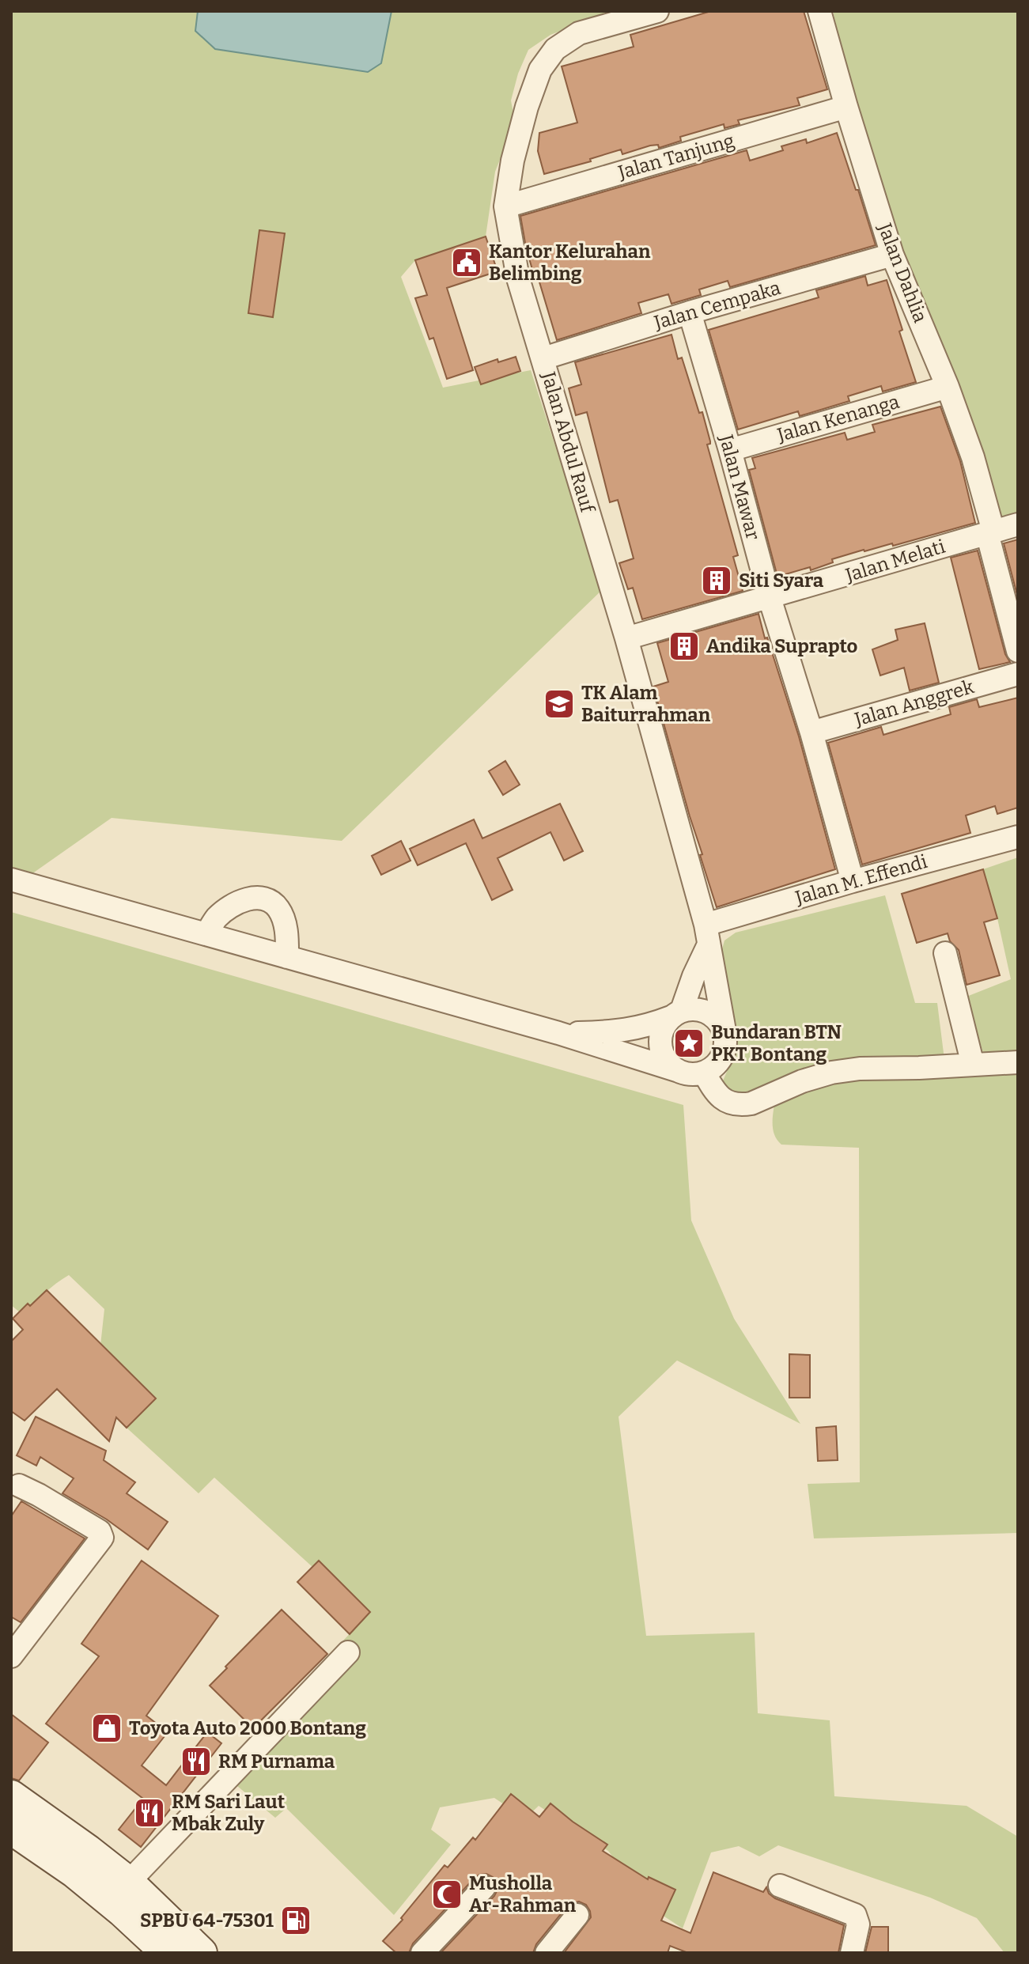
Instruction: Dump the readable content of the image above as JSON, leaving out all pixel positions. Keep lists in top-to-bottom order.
{
  "streets": {
    "street": [
      "Jalan Tanjung",
      "Jalan Dahlia",
      "Jalan Cempaka",
      "Jalan Kenanga",
      "Jalan Abdul Rauf",
      "Jalan Mawar",
      "Jalan Melati",
      "Jalan Anggrek",
      "Jalan M. Effendi"
    ]
  },
  "crossings": [
    ["Jalan Tanjung", "Jalan Dahlia"],
    ["Jalan Tanjung", "Jalan Abdul Rauf"],
    ["Jalan Dahlia", "Jalan Cempaka"],
    ["Jalan Dahlia", "Jalan Kenanga"],
    ["Jalan Dahlia", "Jalan Melati"],
    ["Jalan Cempaka", "Jalan Abdul Rauf"],
    ["Jalan Cempaka", "Jalan Mawar"],
    ["Jalan Kenanga", "Jalan Mawar"],
    ["Jalan Abdul Rauf", "Jalan Melati"],
    ["Jalan Abdul Rauf", "Jalan M. Effendi"],
    ["Jalan Mawar", "Jalan Melati"],
    ["Jalan Mawar", "Jalan Anggrek"],
    ["Jalan Mawar", "Jalan M. Effendi"]
  ],
  "places": {
    "public building": ["Kantor Kelurahan Belimbing"],
    "building": ["Siti Syara", "Andika Suprapto"],
    "school or university": ["TK Alam Baiturrahman"],
    "place": ["Bundaran BTN PKT Bontang"],
    "shop": ["Toyota Auto 2000 Bontang"],
    "restaurant": ["RM Purnama", "RM Sari Laut Mbak Zuly"],
    "mosque": ["Musholla Ar-Rahman"],
    "fuel station": ["SPBU 64-75301"]
  }
}
